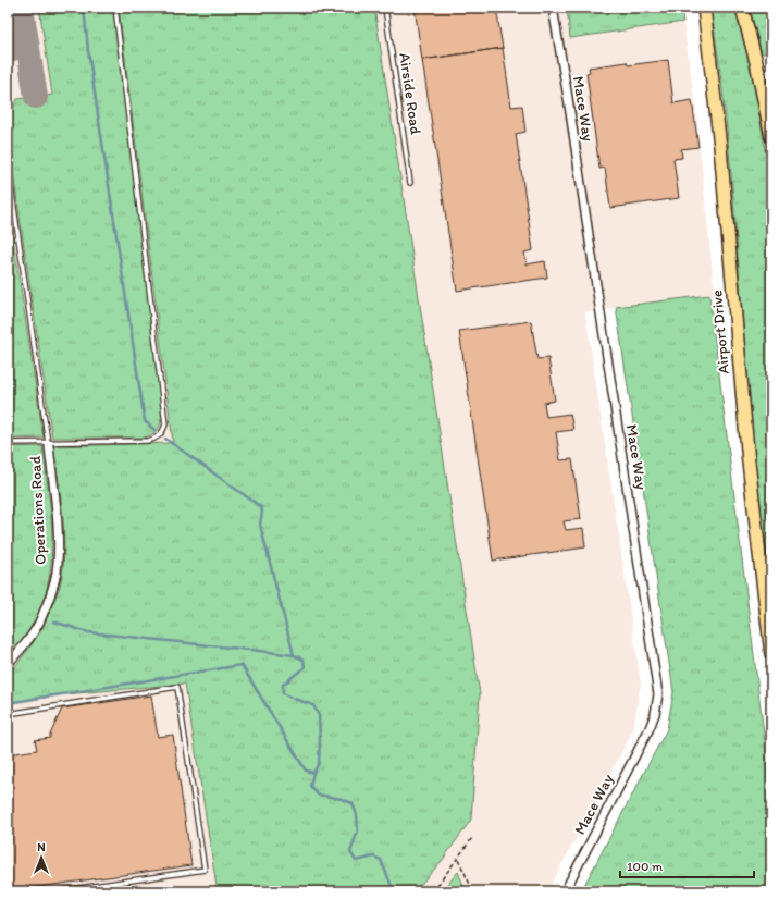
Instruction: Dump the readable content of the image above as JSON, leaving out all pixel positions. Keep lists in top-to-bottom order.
{
  "streets": {
    "main road": ["Airport Drive"],
    "street": ["Mace Way", "Operations Road"],
    "lane": ["Airside Road"]
  },
  "scale_bar": "100 m",
  "north": "top"
}
